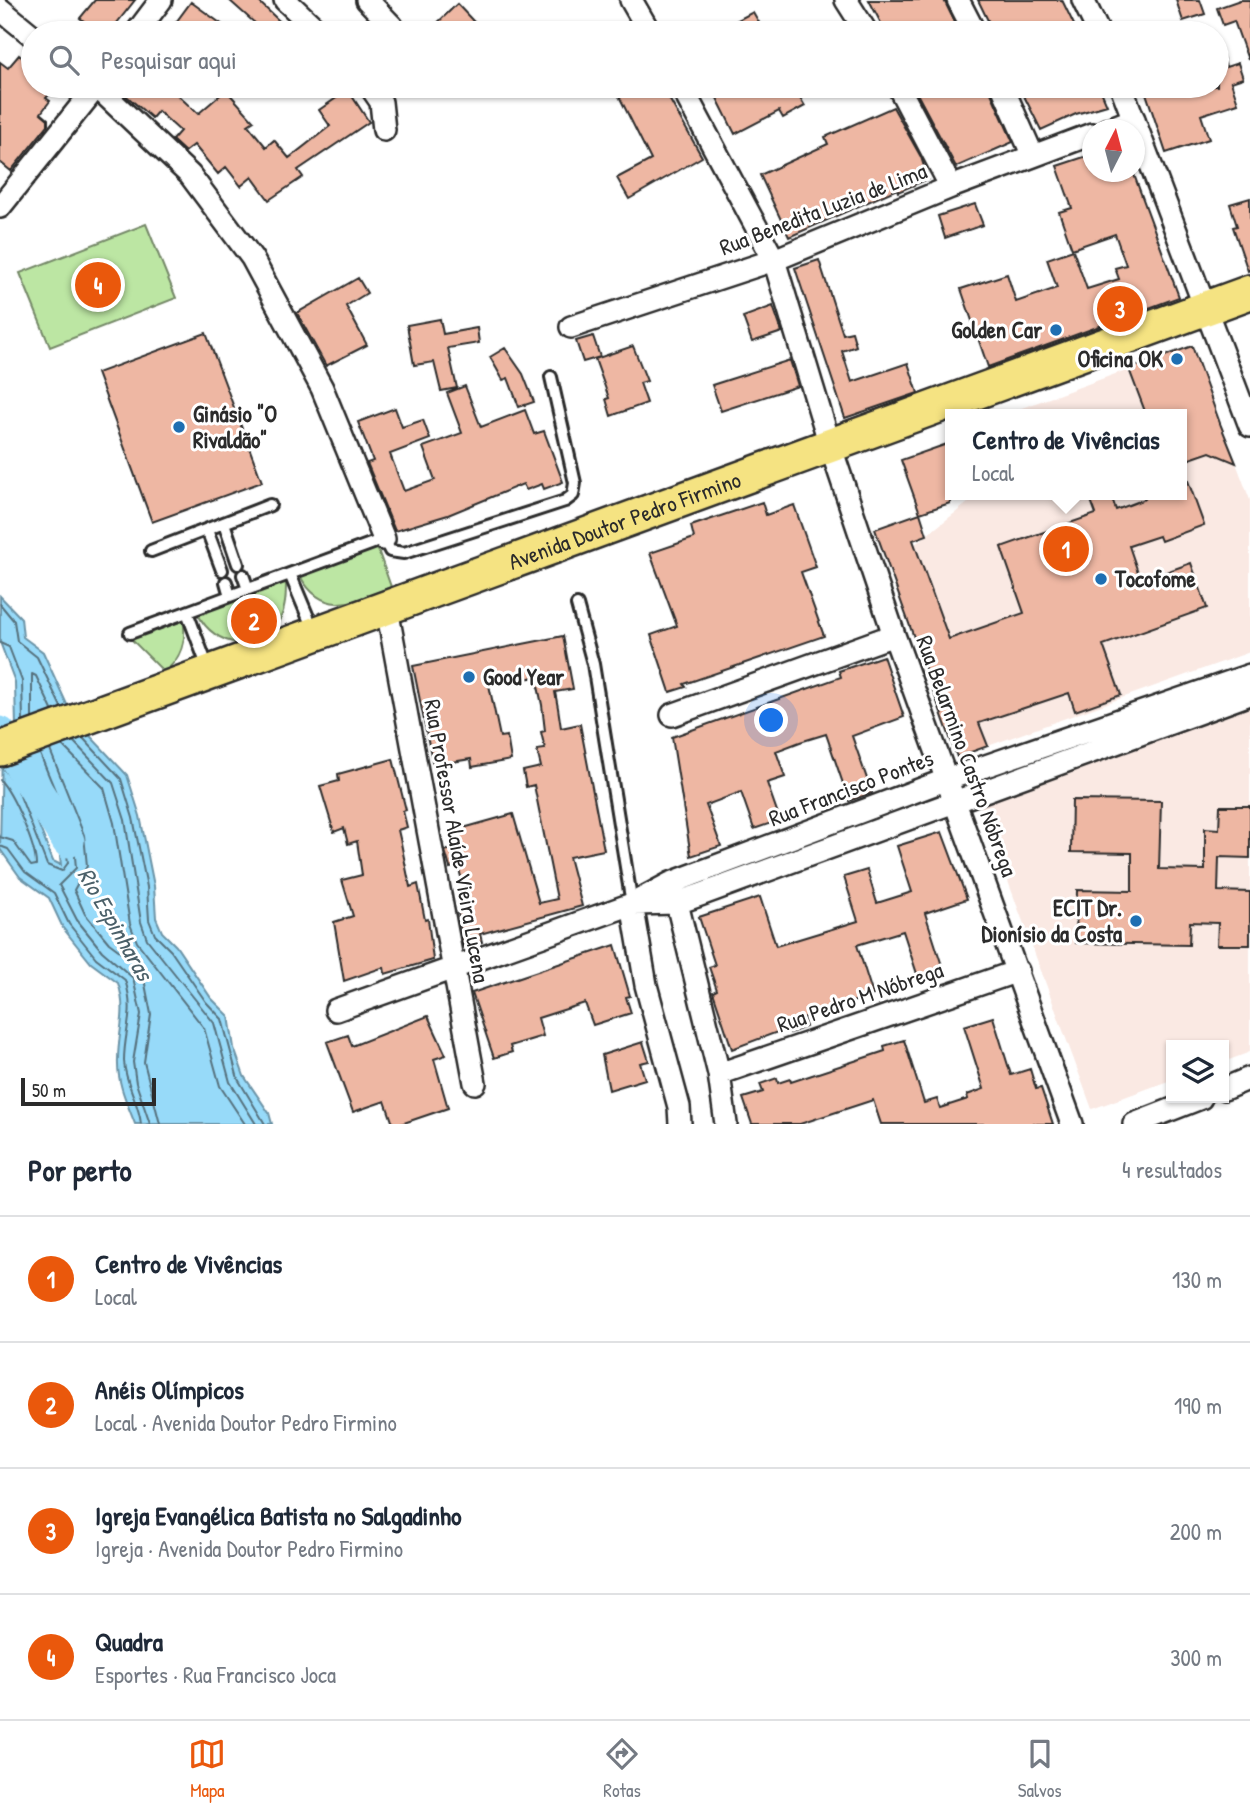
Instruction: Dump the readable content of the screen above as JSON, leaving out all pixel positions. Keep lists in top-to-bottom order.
{
  "streets": {
    "main road": ["Avenida Doutor Pedro Firmino"],
    "street": [
      "Rua Benedita Luzia de Lima",
      "Rua Belarmino Castro Nóbrega",
      "Rua Francisco Pontes",
      "Rua Professor Alaíde Vieira Lucena",
      "Rua Pedro M Nóbrega"
    ]
  },
  "crossings": [
    ["Rua Benedita Luzia de Lima", "Rua Belarmino Castro Nóbrega"],
    ["Avenida Doutor Pedro Firmino", "Rua Belarmino Castro Nóbrega"],
    ["Avenida Doutor Pedro Firmino", "Rua Professor Alaíde Vieira Lucena"],
    ["Rua Belarmino Castro Nóbrega", "Rua Francisco Pontes"],
    ["Rua Belarmino Castro Nóbrega", "Rua Pedro M Nóbrega"],
    ["Rua Francisco Pontes", "Rua Professor Alaíde Vieira Lucena"]
  ],
  "water": ["Rio Espinharas"],
  "places": [
    "Golden Car",
    "Oficina OK",
    "Ginásio \"O Rivaldão\"",
    "Tocofome",
    "Good Year",
    "ECIT Dr. Dionísio da Costa"
  ],
  "scale_bar": "50 m",
  "north": "top",
  "page": {
    "search": "Pesquisar aqui",
    "pins": [
      "4",
      "3",
      "1",
      "2"
    ],
    "popup": ["Centro de Vivências", "Local"],
    "scale": "50 m",
    "heading": ["Por perto", "4 resultados"],
    "list": [
      {
        "mark": "1",
        "name": "Centro de Vivências",
        "note": "Local",
        "value": "130 m"
      },
      {
        "mark": "2",
        "name": "Anéis Olímpicos",
        "note": "Local · Avenida Doutor Pedro Firmino",
        "value": "190 m"
      },
      {
        "mark": "3",
        "name": "Igreja Evangélica Batista no Salgadinho",
        "note": "Igreja · Avenida Doutor Pedro Firmino",
        "value": "200 m"
      },
      {
        "mark": "4",
        "name": "Quadra",
        "note": "Esportes · Rua Francisco Joca",
        "value": "300 m"
      }
    ],
    "nav": ["Mapa", "Rotas", "Salvos"]
  }
}
